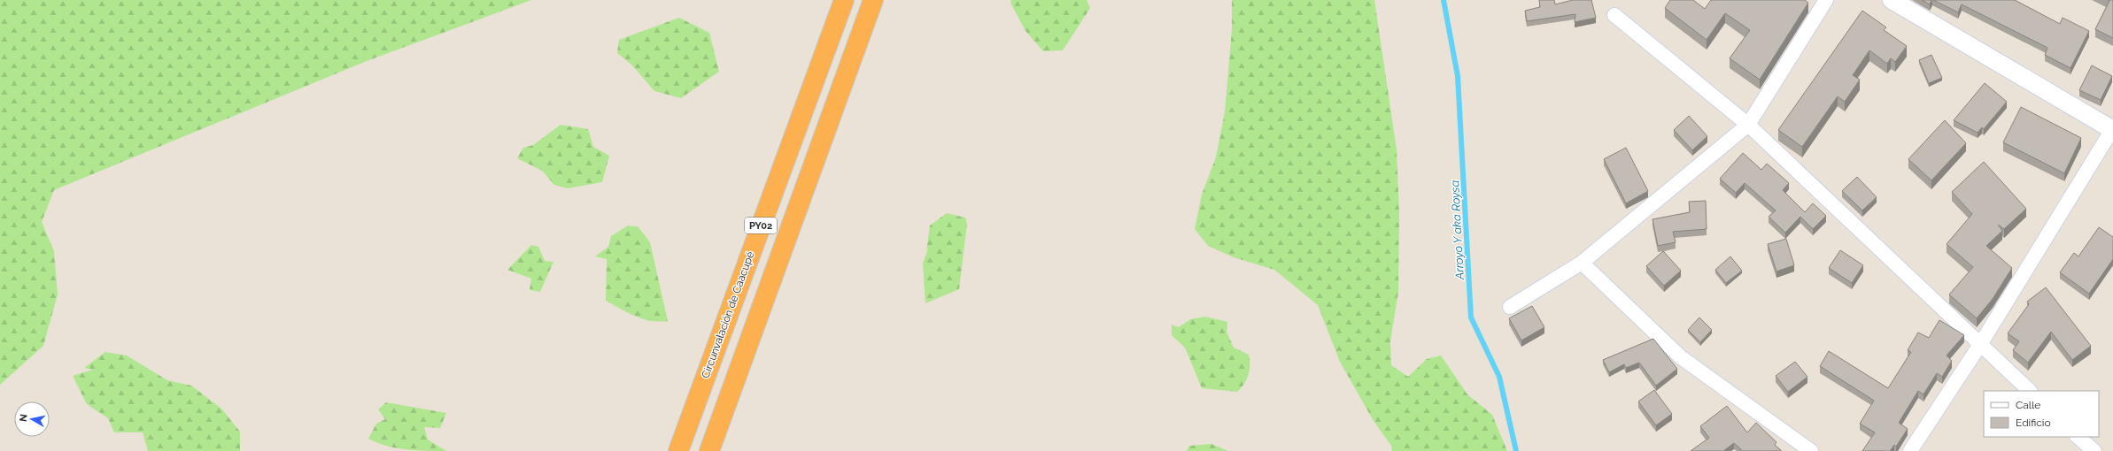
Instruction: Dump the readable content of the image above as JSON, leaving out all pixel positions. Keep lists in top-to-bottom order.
{
  "streets": {
    "highway": ["PY02", "Circunvalación de Caacupé"]
  },
  "water": ["Arroyo Y aka Roysa"],
  "legend": ["Calle", "Edificio"],
  "north": "left"
}
